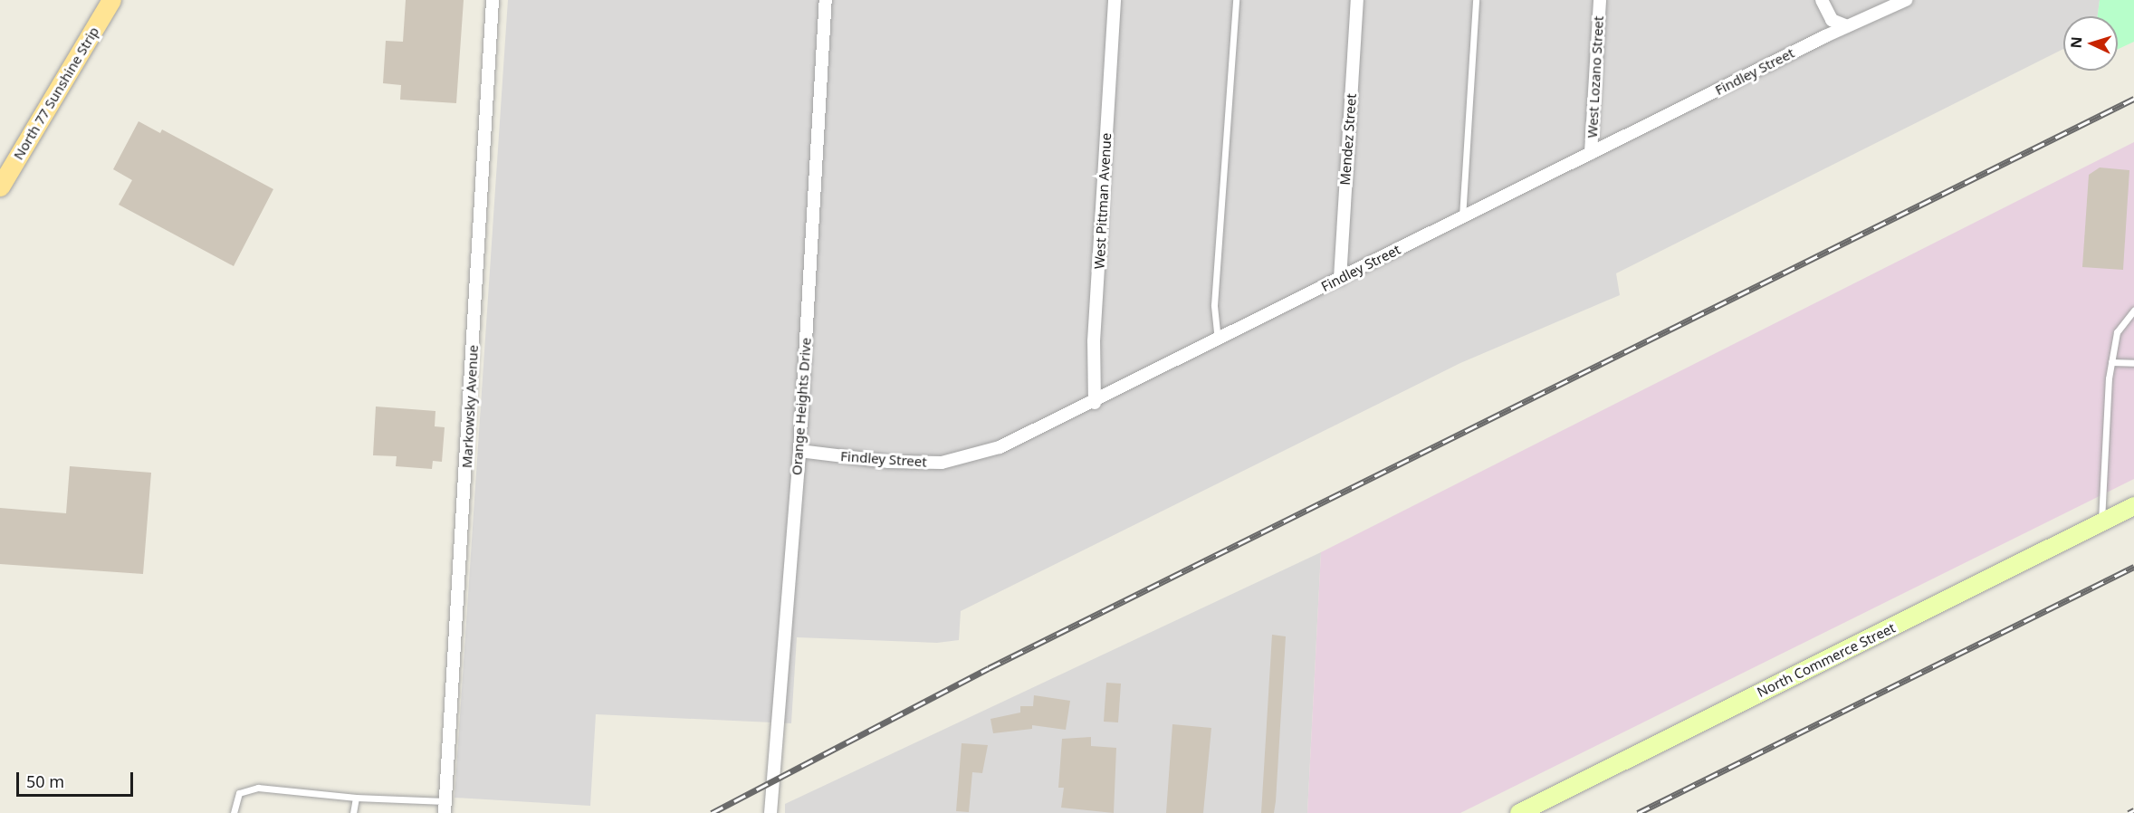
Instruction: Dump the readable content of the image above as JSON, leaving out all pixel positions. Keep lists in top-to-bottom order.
{
  "streets": {
    "main road": ["North 77 Sunshine Strip", "North Commerce Street"],
    "street": [
      "Findley Street",
      "West Lozano Street",
      "Mendez Street",
      "West Pittman Avenue",
      "Markowsky Avenue",
      "Orange Heights Drive"
    ]
  },
  "crossings": [
    ["Findley Street", "West Lozano Street"],
    ["Findley Street", "Mendez Street"],
    ["Findley Street", "West Pittman Avenue"],
    ["Findley Street", "Orange Heights Drive"]
  ],
  "scale_bar": "50 m",
  "north": "left"
}
